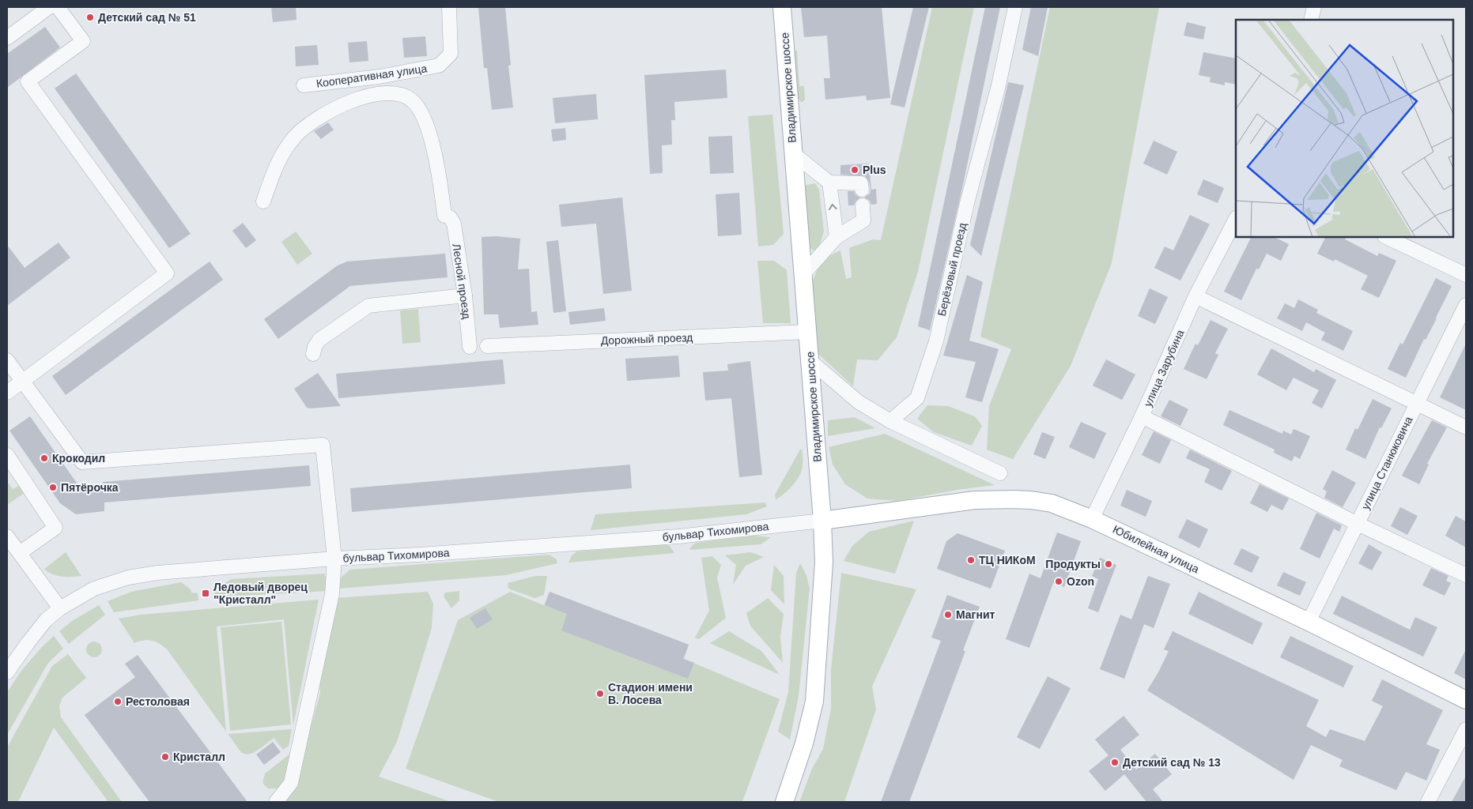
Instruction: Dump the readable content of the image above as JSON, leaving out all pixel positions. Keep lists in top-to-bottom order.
{
  "streets": {
    "main road": ["Владимирское шоссе", "Юбилейная улица"],
    "street": [
      "Кооперативная улица",
      "Берёзовый проезд",
      "Лесной проезд",
      "Дорожный проезд",
      "улица Зарубина",
      "улица Станюковича",
      "бульвар Тихомирова"
    ]
  },
  "crossings": [
    ["Владимирское шоссе", "Дорожный проезд"],
    ["Владимирское шоссе", "бульвар Тихомирова"],
    ["Владимирское шоссе", "Юбилейная улица"],
    ["улица Зарубина", "Юбилейная улица"],
    ["улица Станюковича", "Юбилейная улица"],
    ["бульвар Тихомирова", "Юбилейная улица"]
  ],
  "places": {
    "other": [
      "Детский сад № 51",
      "Plus",
      "Крокодил",
      "Пятёрочка",
      "ТЦ НИКоМ",
      "Продукты",
      "Ozon",
      "Магнит",
      "Стадион имени В. Лосева",
      "Рестоловая",
      "Кристалл",
      "Детский сад № 13"
    ],
    "transit": ["Ледовый дворец \"Кристалл\""]
  }
}
